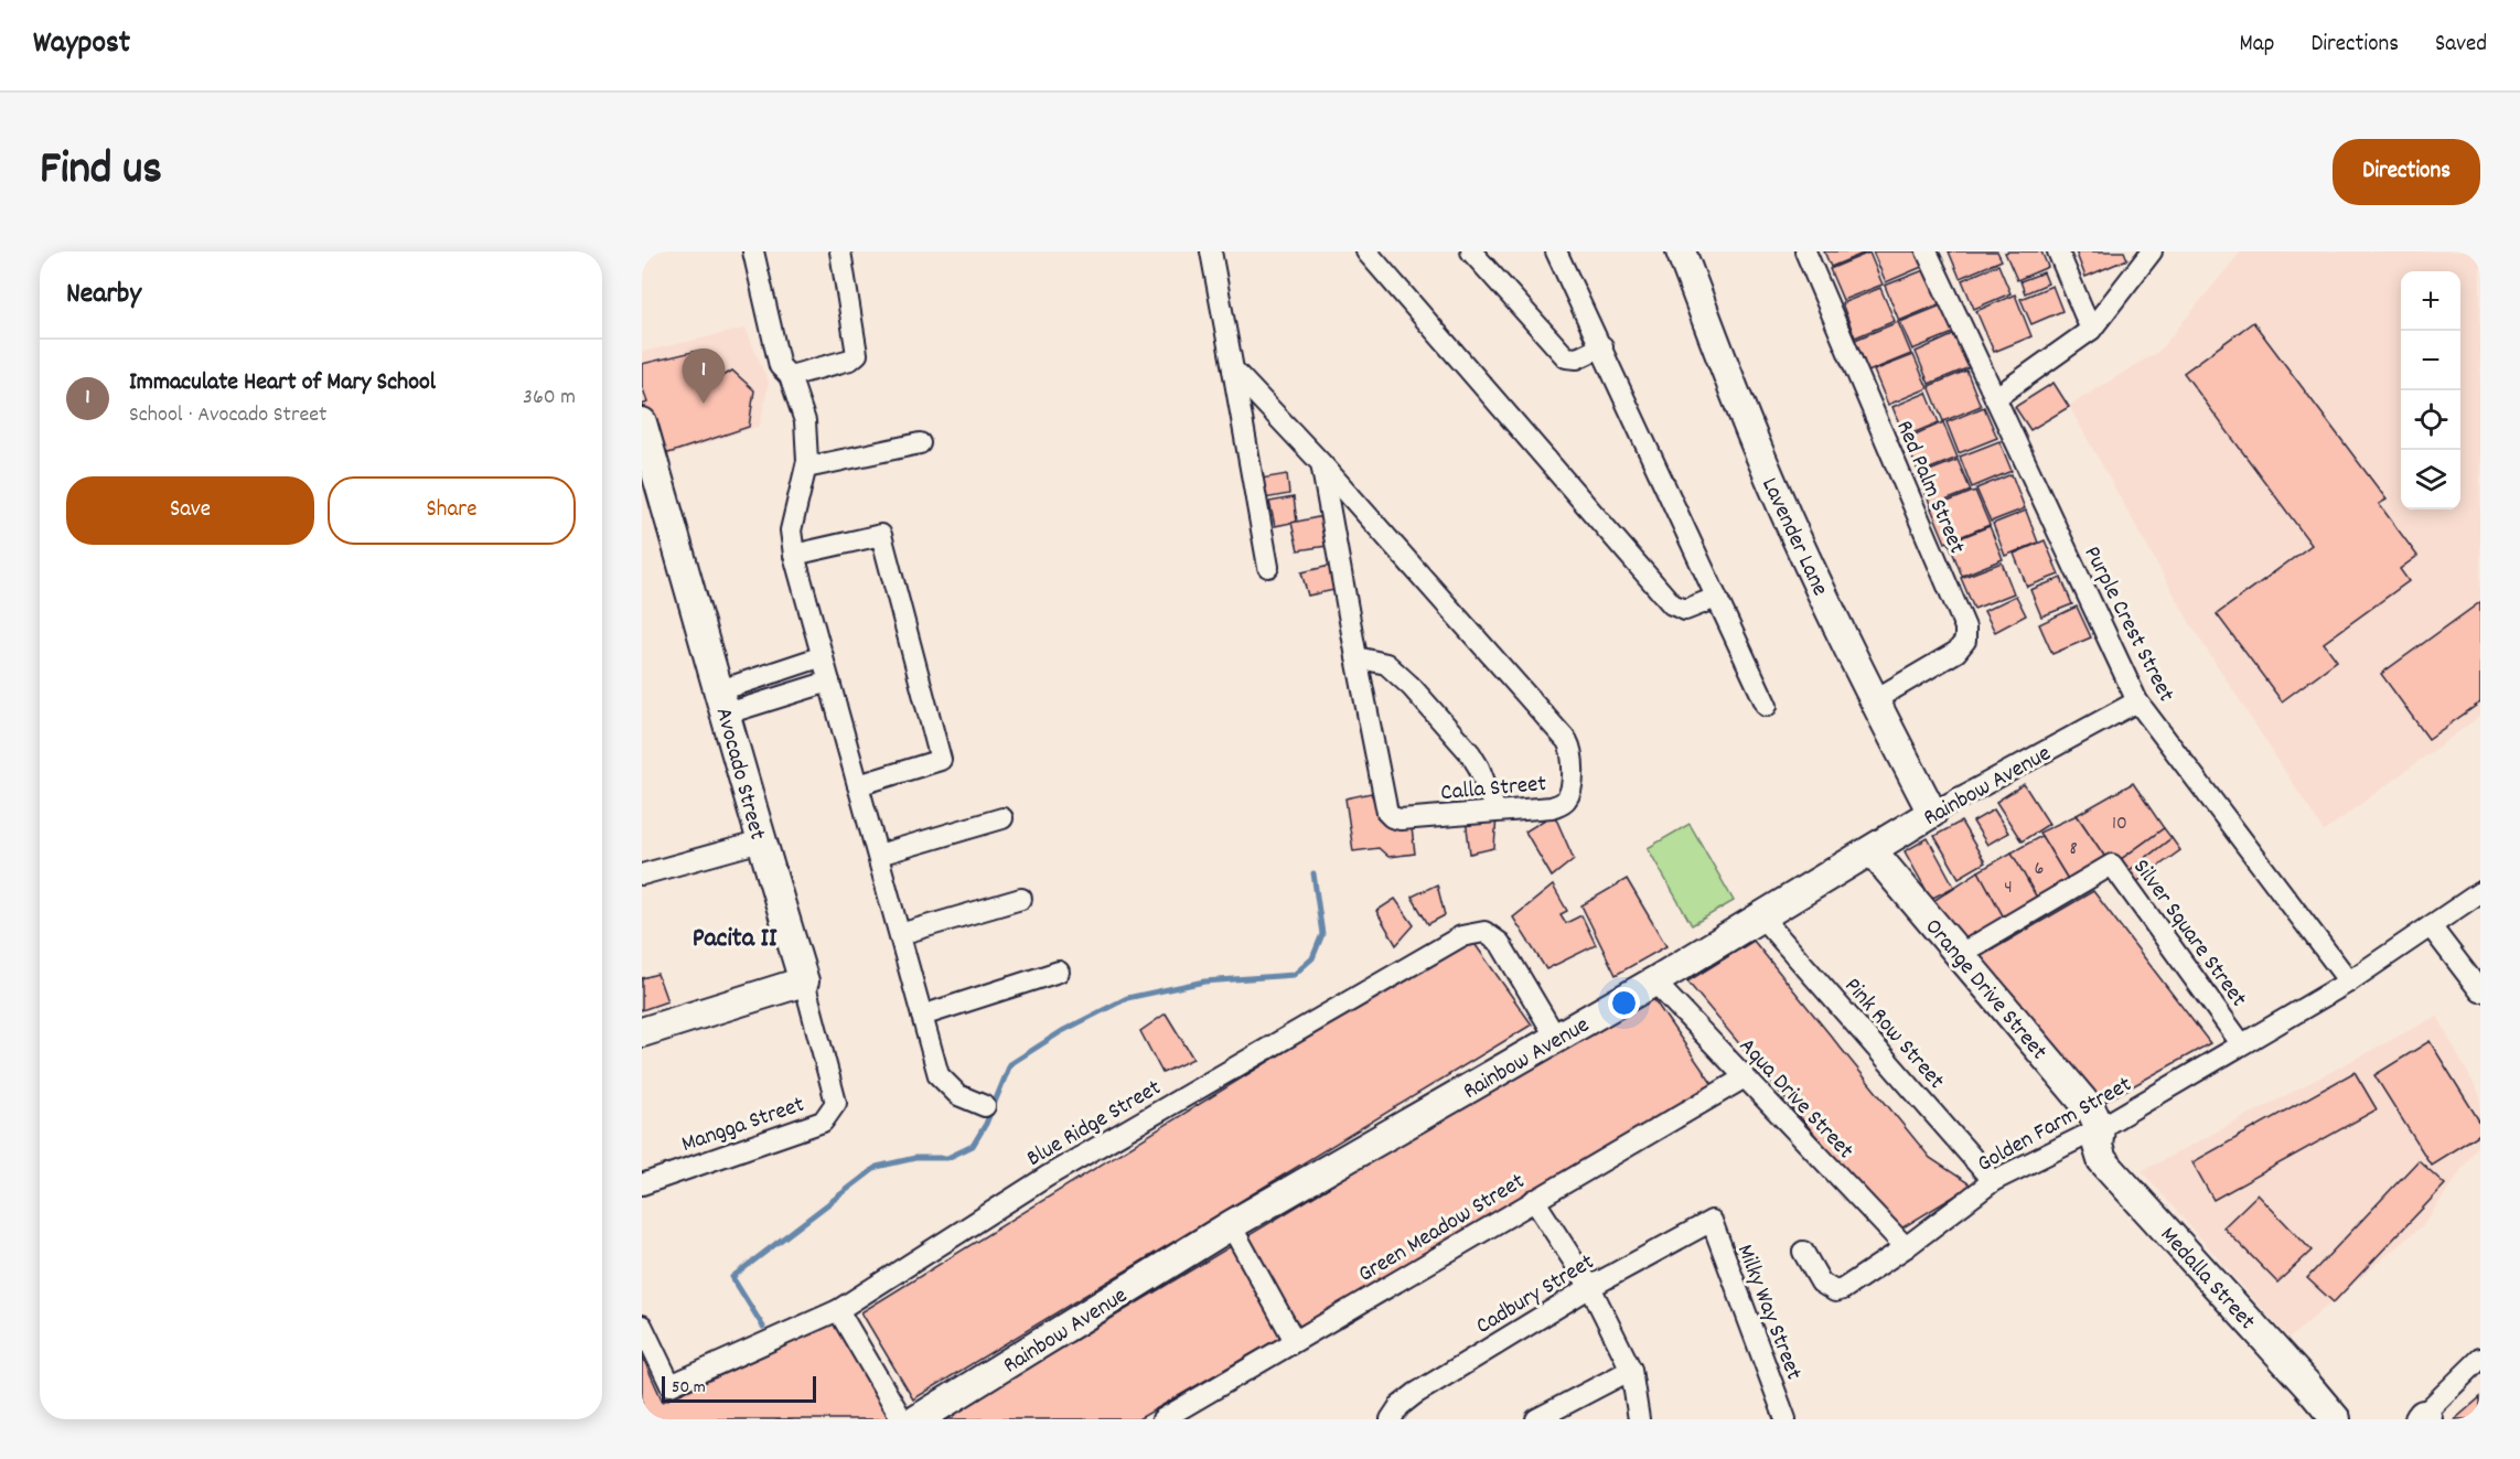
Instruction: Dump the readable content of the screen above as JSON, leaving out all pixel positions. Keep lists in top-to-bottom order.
{
  "streets": {
    "street": [
      "Red Palm Street",
      "Lavender Lane",
      "Purple Crest Street",
      "Avocado Street",
      "Rainbow Avenue",
      "Calla Street",
      "Silver Square Street",
      "Orange Drive Street",
      "Pink Row Street",
      "Aqua Drive Street",
      "Blue Ridge Street",
      "Mangga Street",
      "Golden Farm Street",
      "Green Meadow Street",
      "Medalla Street",
      "Cadbury Street",
      "Milky Way Street"
    ]
  },
  "crossings": [
    ["Red Palm Street", "Lavender Lane"],
    ["Lavender Lane", "Rainbow Avenue"],
    ["Purple Crest Street", "Rainbow Avenue"],
    ["Purple Crest Street", "Golden Farm Street"],
    ["Avocado Street", "Mangga Street"],
    ["Rainbow Avenue", "Orange Drive Street"],
    ["Rainbow Avenue", "Pink Row Street"],
    ["Rainbow Avenue", "Aqua Drive Street"],
    ["Rainbow Avenue", "Blue Ridge Street"],
    ["Silver Square Street", "Orange Drive Street"],
    ["Silver Square Street", "Golden Farm Street"],
    ["Orange Drive Street", "Golden Farm Street"],
    ["Orange Drive Street", "Medalla Street"],
    ["Pink Row Street", "Golden Farm Street"],
    ["Aqua Drive Street", "Golden Farm Street"],
    ["Aqua Drive Street", "Green Meadow Street"],
    ["Golden Farm Street", "Medalla Street"],
    ["Cadbury Street", "Milky Way Street"]
  ],
  "districts": ["Pacita II"],
  "house_numbers": [
    "10",
    "8",
    "6",
    "4"
  ],
  "scale_bar": "50 m",
  "page": {
    "header": "Waypost",
    "nav": ["Map", "Directions", "Saved"],
    "title": "Find us",
    "buttons": [
      "Directions",
      ["Save", "Share"]
    ],
    "heading": "Nearby",
    "map_buttons": ["+", "−"],
    "list": [
      {
        "mark": "1",
        "name": "Immaculate Heart of Mary School",
        "note": "School · Avocado Street",
        "value": "360 m"
      }
    ],
    "pins": "1",
    "scale": "50 m"
  }
}
